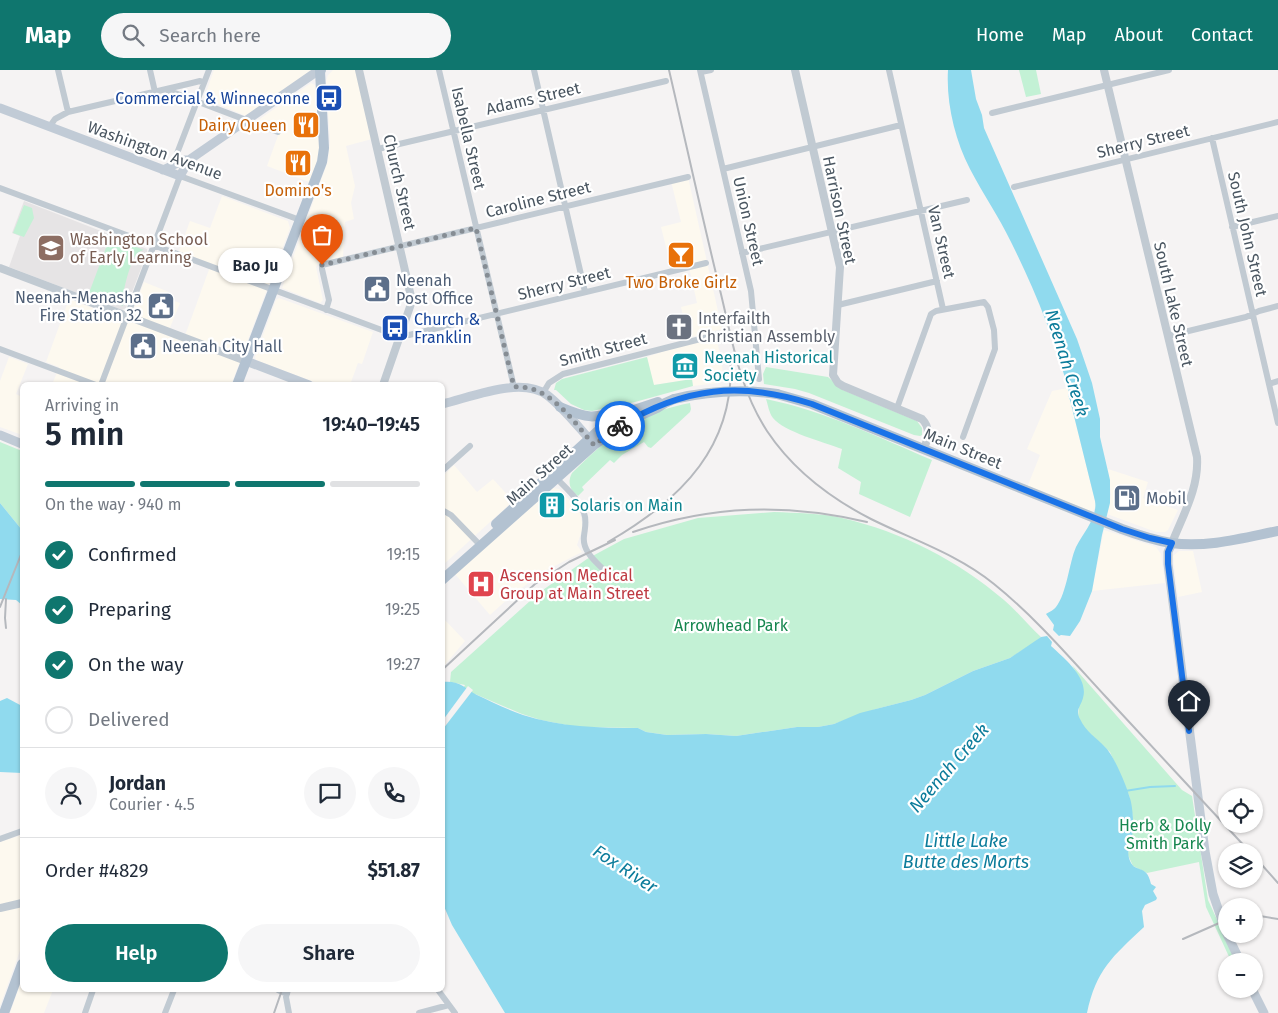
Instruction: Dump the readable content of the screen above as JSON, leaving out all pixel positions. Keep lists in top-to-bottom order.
{
  "streets": {
    "main road": ["Washington Avenue", "Main Street"],
    "street": [
      "Adams Street",
      "Isabella Street",
      "Sherry Street",
      "Church Street",
      "Caroline Street",
      "Harrison Street",
      "Union Street",
      "South John Street",
      "Van Street",
      "South Lake Street",
      "Smith Street"
    ]
  },
  "crossings": [
    ["Adams Street", "Isabella Street"],
    ["Adams Street", "Church Street"],
    ["Isabella Street", "Sherry Street"],
    ["Isabella Street", "Caroline Street"],
    ["Sherry Street", "Church Street"],
    ["Sherry Street", "South John Street"],
    ["Sherry Street", "South Lake Street"],
    ["Church Street", "Caroline Street"],
    ["Harrison Street", "Main Street"],
    ["South Lake Street", "Main Street"]
  ],
  "water": ["Neenah Creek", "Little Lake Butte des Morts", "Fox River"],
  "parks": ["Arrowhead Park", "Herb & Dolly Smith Park"],
  "places": {
    "bus stop": ["Commercial & Winneconne", "Church & Franklin"],
    "restaurant": ["Dairy Queen", "Domino's"],
    "school or university": ["Washington School of Early Learning"],
    "bar": ["Two Broke Girlz"],
    "other": ["Bao Ju"],
    "public building": ["Neenah Post Office", "Neenah-Menasha Fire Station 32", "Neenah City Hall"],
    "church": ["Interfailth Christian Assembly"],
    "museum": ["Neenah Historical Society"],
    "fuel station": ["Mobil"],
    "building": ["Solaris on Main"],
    "hospital": ["Ascension Medical Group at Main Street"]
  },
  "page": {
    "header": "Map",
    "search": "Search here",
    "nav": [
      "Home",
      "Map",
      "About",
      "Contact"
    ],
    "bubble": "Bao Ju",
    "heading": ["5 min", "Arriving in", "19:40–19:45"],
    "panel": [
      "Jordan",
      "Courier · 4.5",
      "Order #4829",
      "$51.87"
    ],
    "bar": "On the way · 940 m",
    "list": [
      ["Confirmed", "19:15"],
      ["Preparing", "19:25"],
      ["On the way", "19:27"],
      "Delivered"
    ],
    "map_buttons": ["+", "−"],
    "buttons": ["Help", "Share"]
  }
}
